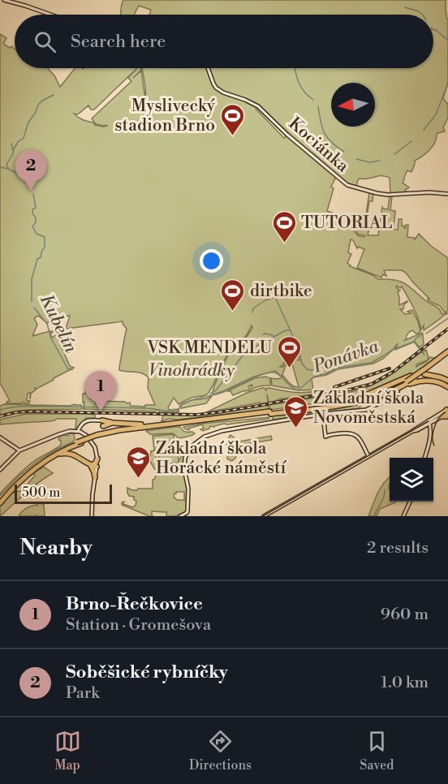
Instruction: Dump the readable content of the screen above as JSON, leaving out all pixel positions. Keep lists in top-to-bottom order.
{
  "streets": {
    "street": ["Kociánka"]
  },
  "water": ["Kubelín", "Ponávka"],
  "parks": ["Vinohrádky"],
  "places": {
    "sports": [
      "Myslivecký stadion Brno",
      "TUTORIAL",
      "dirtbike",
      "VSK MENDELU"
    ],
    "school or university": ["Základní škola Novoměstská", "Základní škola Horácké náměstí"]
  },
  "scale_bar": "500 m",
  "north": "left",
  "page": {
    "search": "Search here",
    "pins": ["2", "1"],
    "scale": "500 m",
    "heading": ["Nearby", "2 results"],
    "list": [
      {
        "mark": "1",
        "name": "Brno-Řečkovice",
        "note": "Station · Gromešova",
        "value": "960 m"
      },
      {
        "mark": "2",
        "name": "Soběšické rybníčky",
        "note": "Park",
        "value": "1.0 km"
      }
    ],
    "nav": ["Map", "Directions", "Saved"]
  }
}
